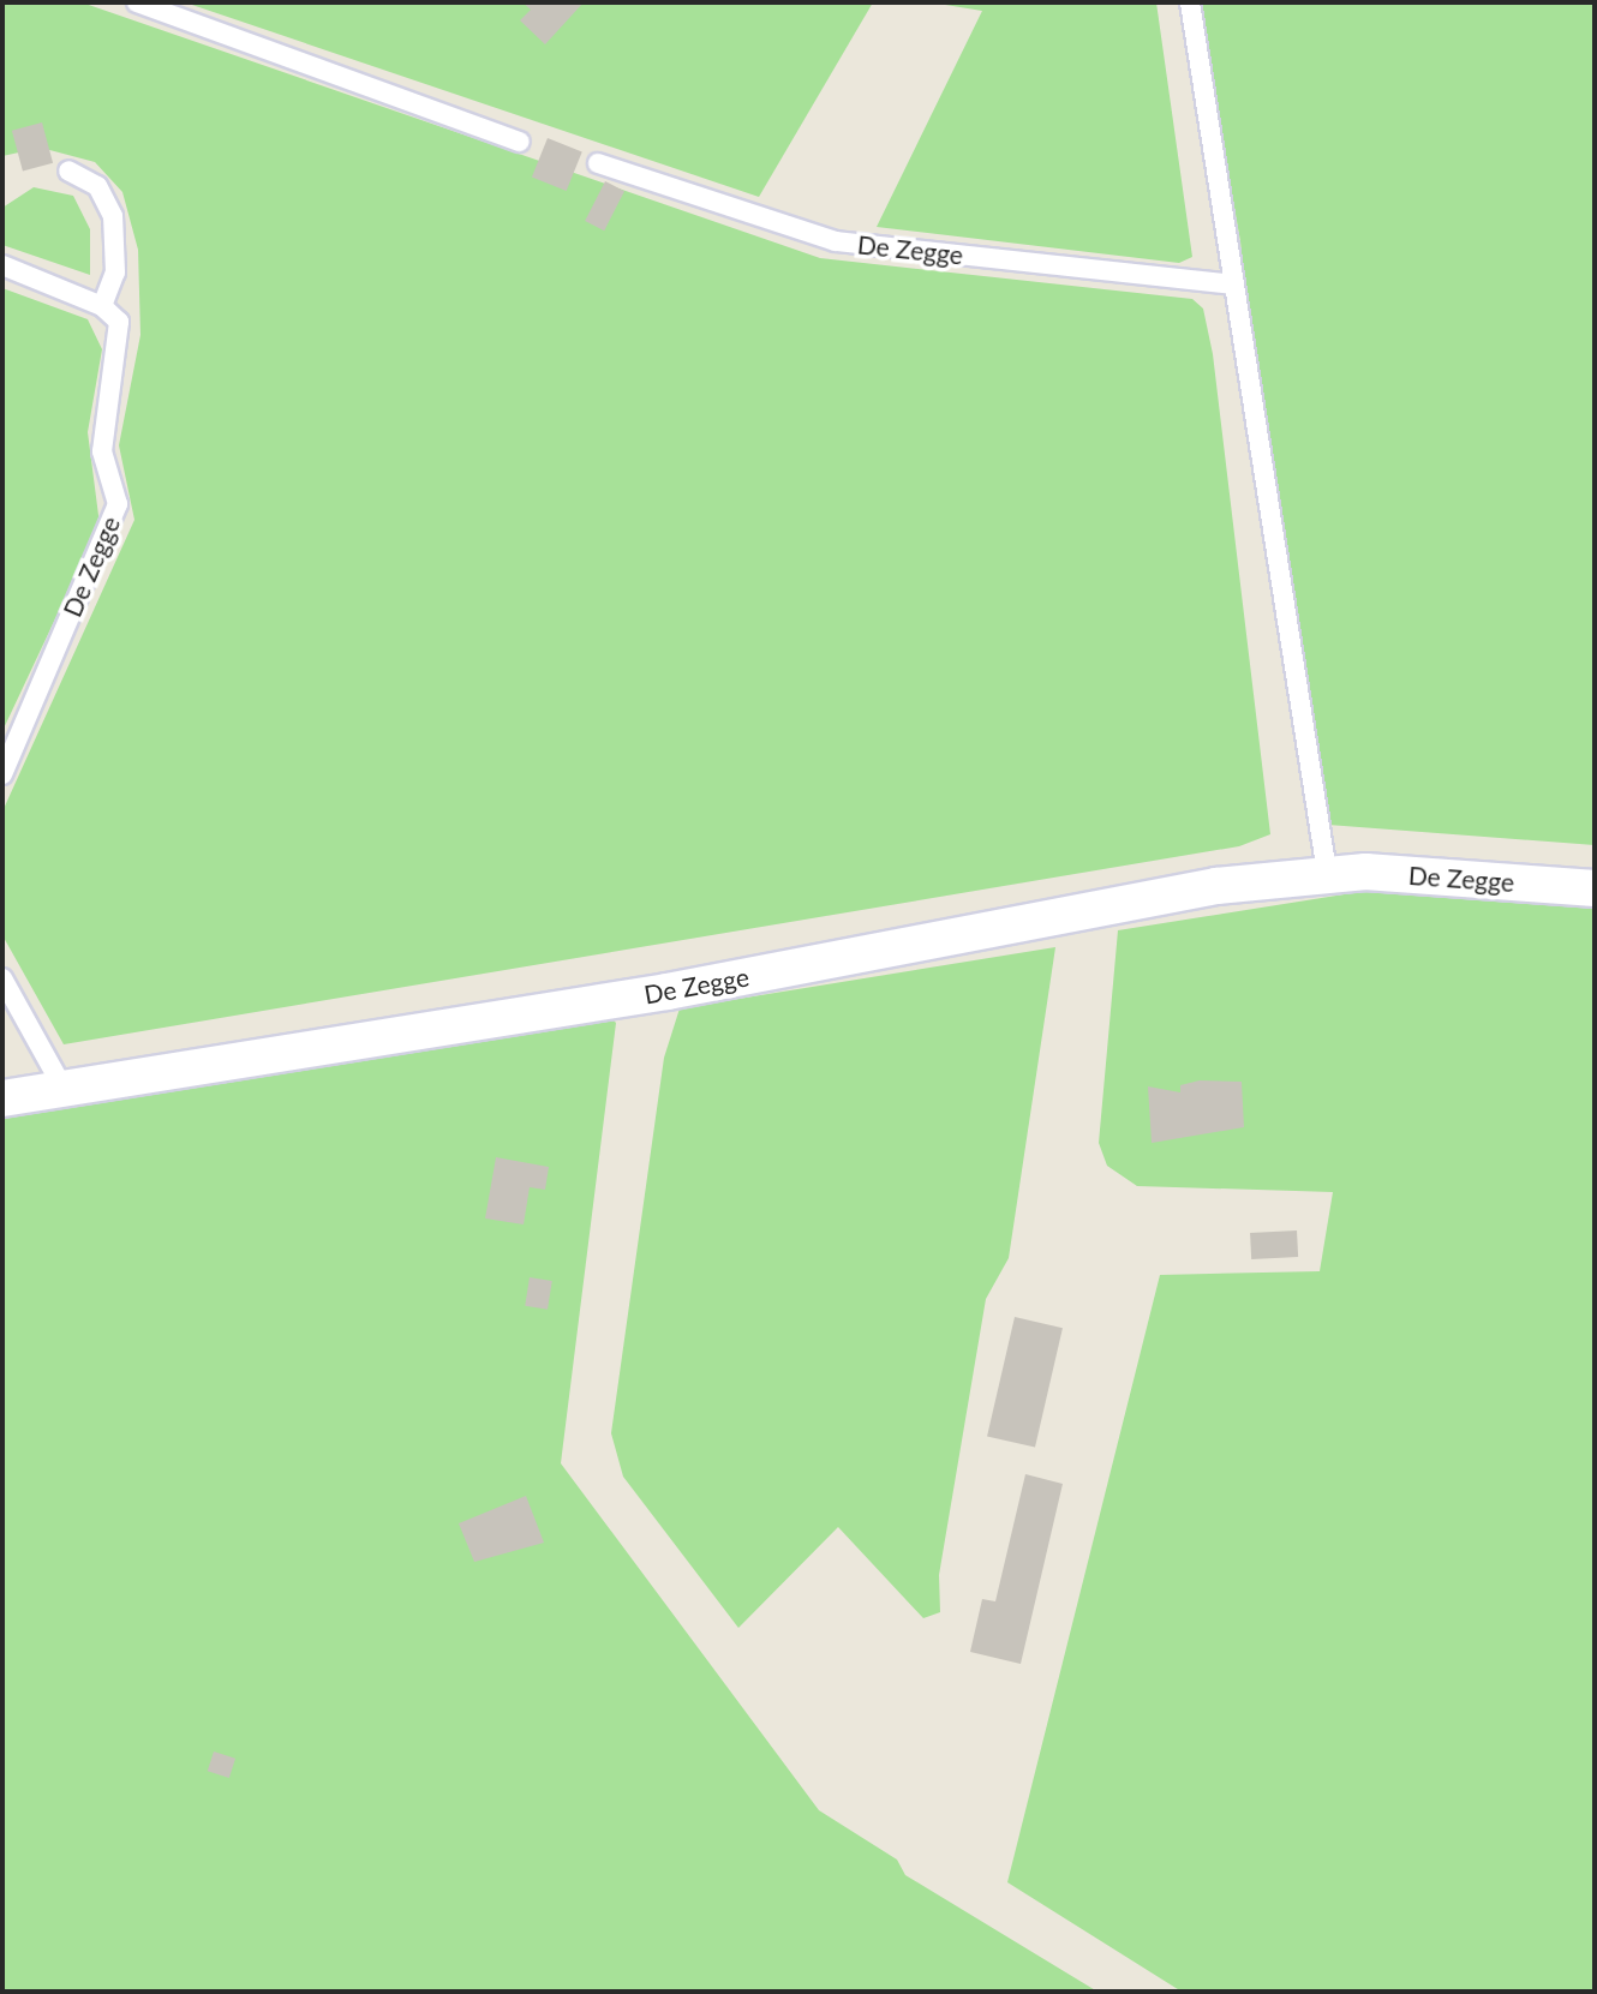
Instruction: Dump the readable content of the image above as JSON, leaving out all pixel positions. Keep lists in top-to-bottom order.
{
  "streets": {
    "street": ["De Zegge"]
  }
}
